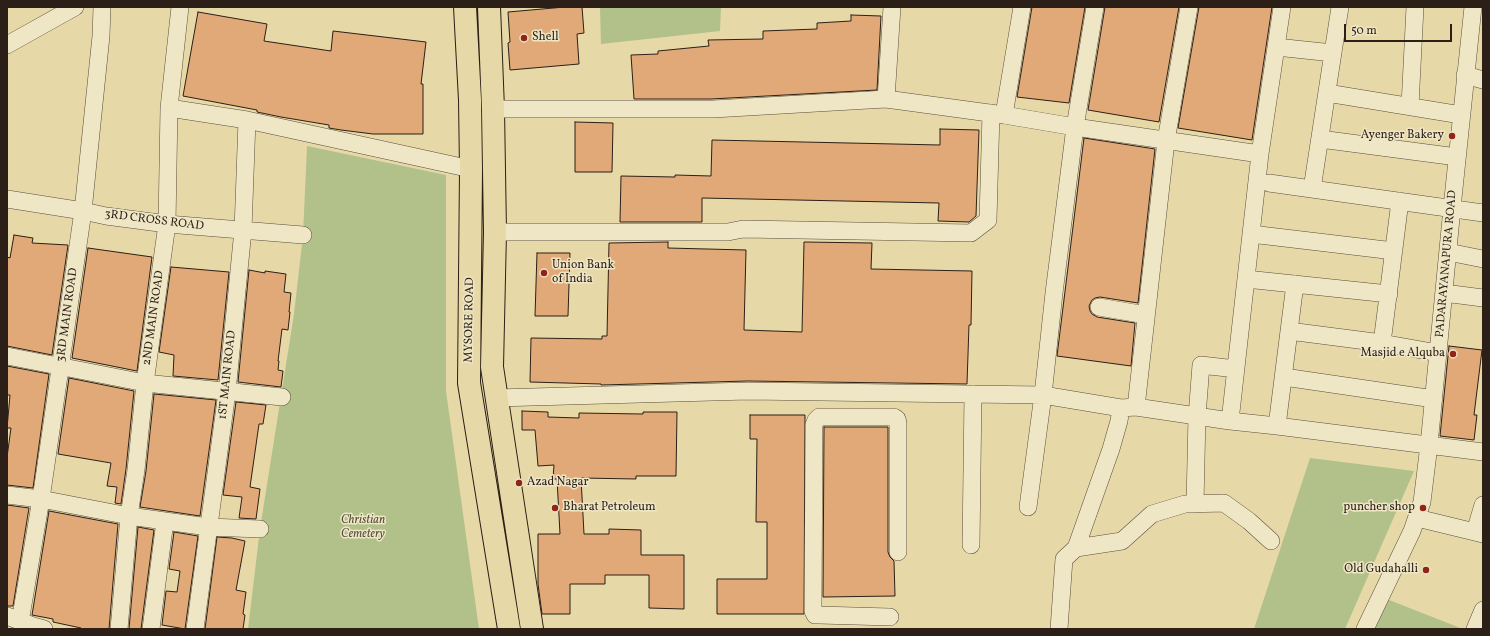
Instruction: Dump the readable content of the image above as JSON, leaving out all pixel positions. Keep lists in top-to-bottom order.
{
  "streets": {
    "highway": ["MYSORE ROAD"],
    "street": [
      "3RD CROSS ROAD",
      "PADARAYANAPURA ROAD",
      "3RD MAIN ROAD",
      "2ND MAIN ROAD",
      "1ST MAIN ROAD"
    ]
  },
  "crossings": [
    ["3RD CROSS ROAD", "3RD MAIN ROAD"],
    ["3RD CROSS ROAD", "2ND MAIN ROAD"],
    ["3RD CROSS ROAD", "1ST MAIN ROAD"]
  ],
  "parks": ["Christian Cemetery"],
  "places": [
    "Shell",
    "Ayenger Bakery",
    "Union Bank of India",
    "Masjid e Alquba",
    "Azad Nagar",
    "Bharat Petroleum",
    "puncher shop",
    "Old Gudahalli"
  ],
  "scale_bar": "50 m"
}
